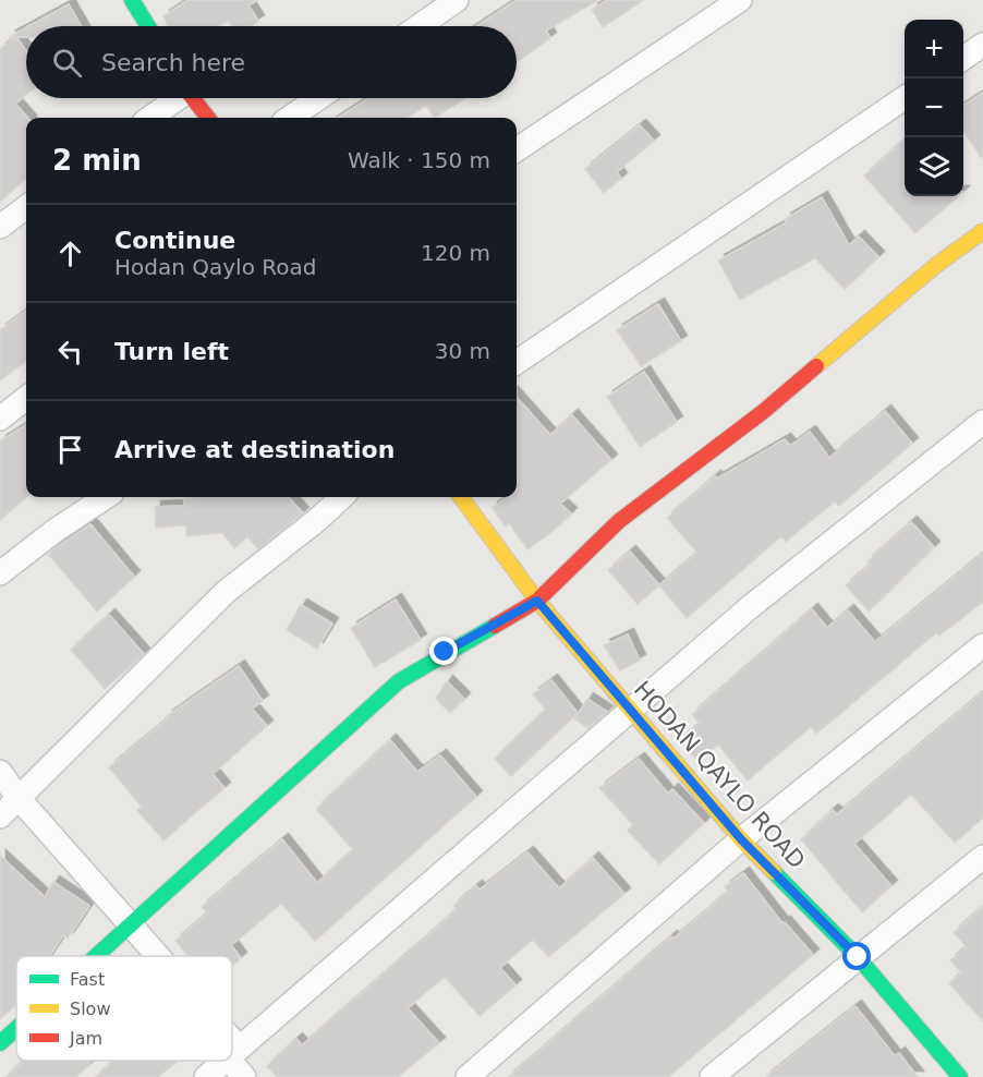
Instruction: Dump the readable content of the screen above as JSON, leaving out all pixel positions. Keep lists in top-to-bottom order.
{
  "streets": {
    "street": ["HODAN QAYLO ROAD"]
  },
  "legend": ["Fast", "Slow", "Jam"],
  "page": {
    "map_buttons": ["+", "−"],
    "search": "Search here",
    "heading": ["2 min", "Walk · 150 m"],
    "list": [
      ["Continue", "Hodan Qaylo Road", "120 m"],
      ["Turn left", "30 m"],
      "Arrive at destination"
    ]
  }
}
